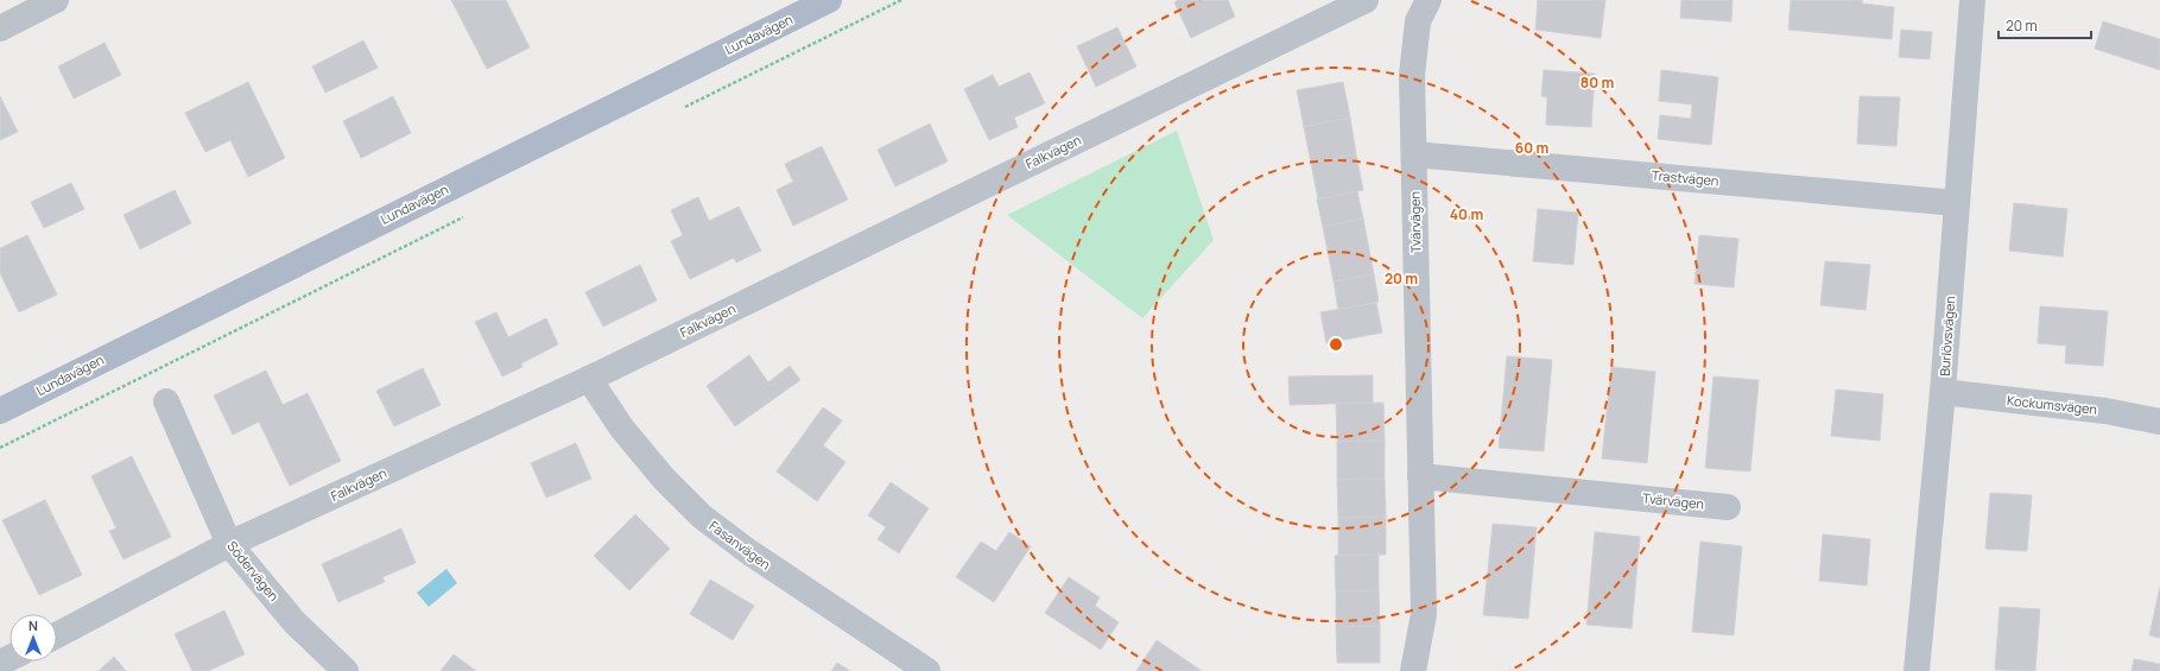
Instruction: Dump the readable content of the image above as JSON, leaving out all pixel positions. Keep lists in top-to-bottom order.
{
  "streets": {
    "main road": ["Lundavägen"],
    "street": [
      "Falkvägen",
      "Trastvägen",
      "Tvärvägen",
      "Burlövsvägen",
      "Kockumsvägen",
      "Fasanvägen",
      "Södervägen"
    ]
  },
  "crossings": [
    ["Falkvägen", "Fasanvägen"],
    ["Falkvägen", "Södervägen"],
    ["Trastvägen", "Tvärvägen"],
    ["Trastvägen", "Burlövsvägen"],
    ["Burlövsvägen", "Kockumsvägen"]
  ],
  "scale_bar": "20 m",
  "north": "top",
  "rings": [
    "80 m",
    "60 m",
    "40 m",
    "20 m"
  ]
}
